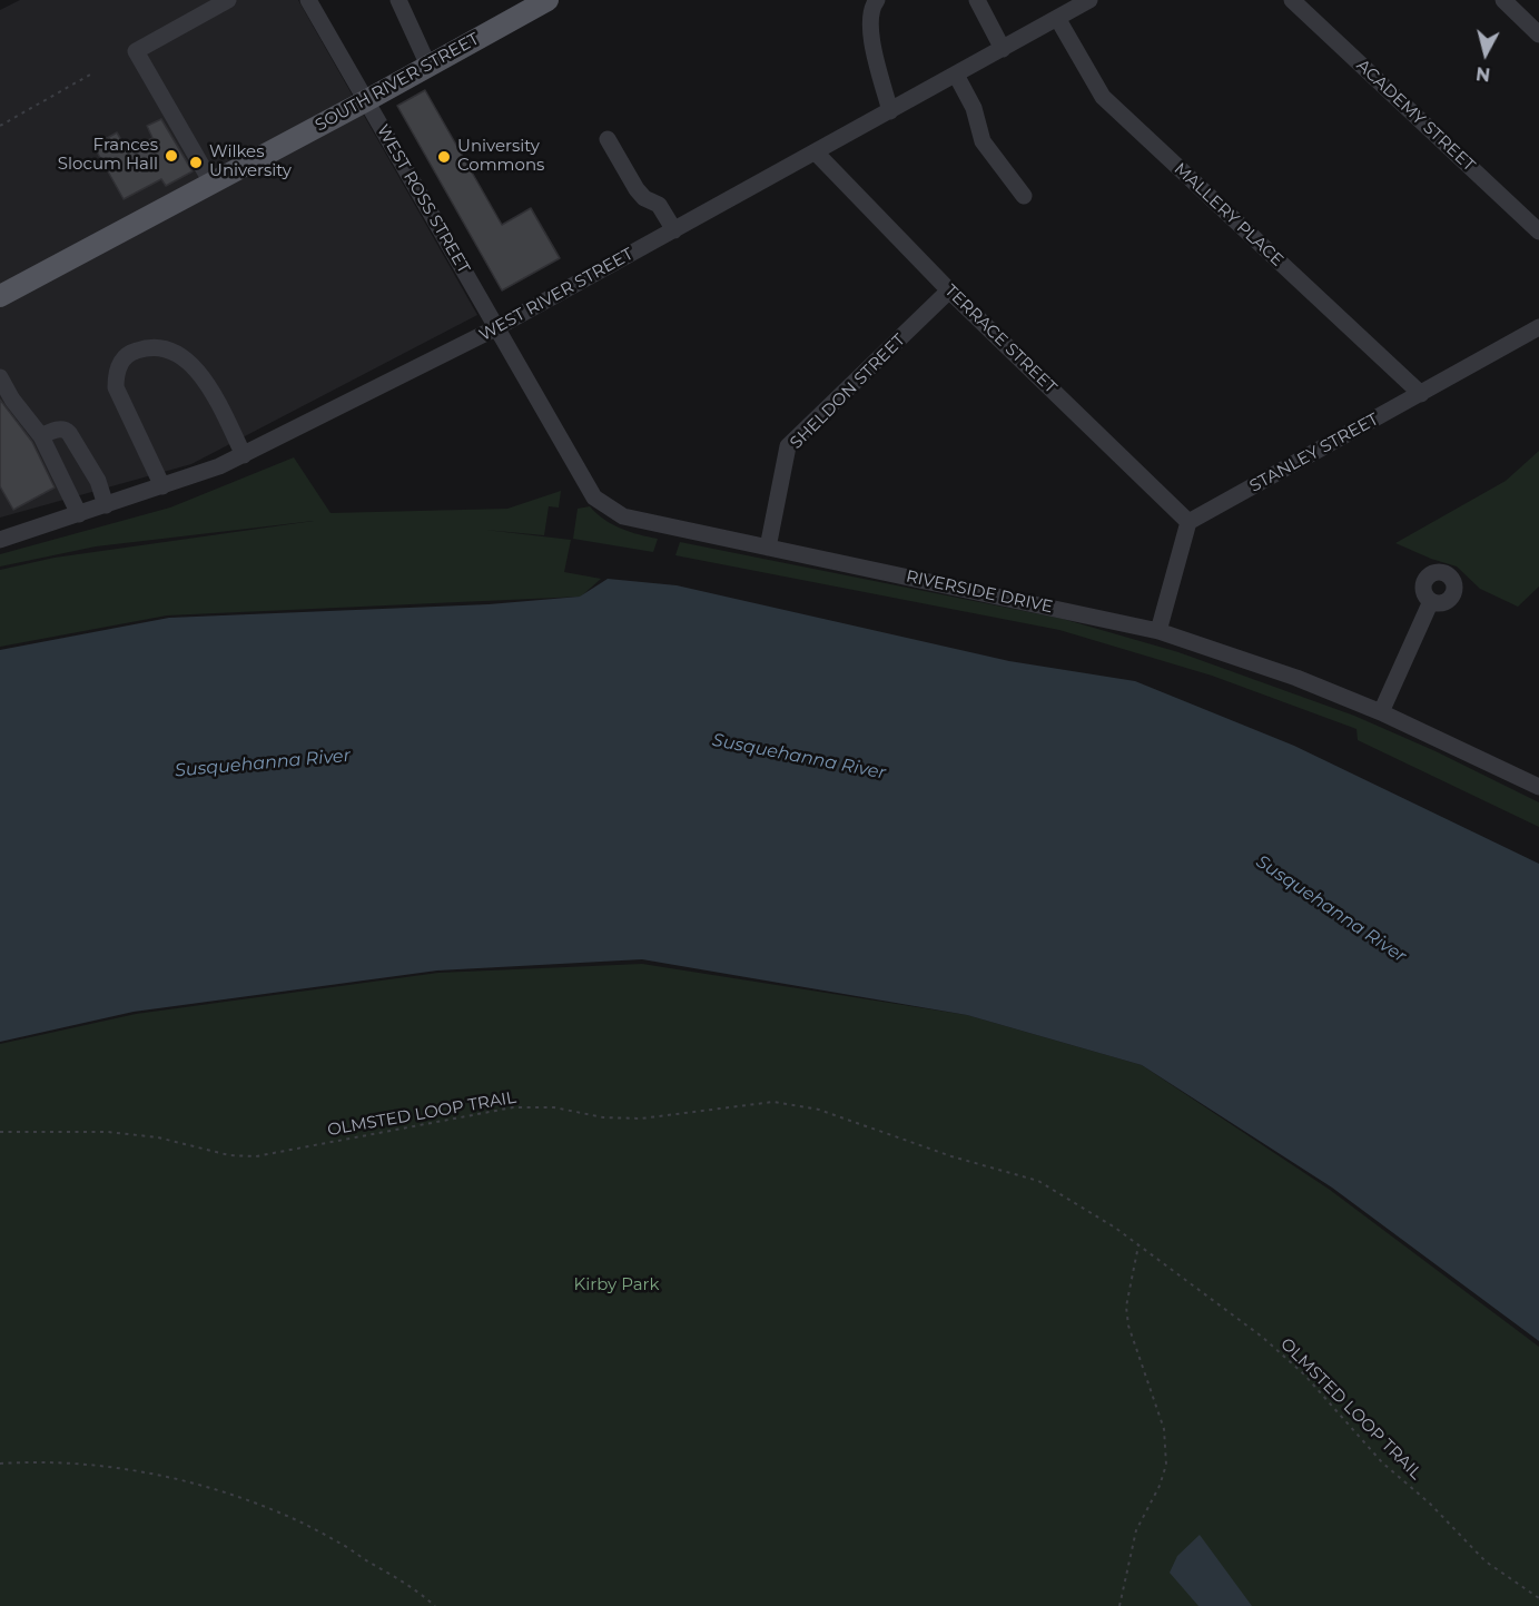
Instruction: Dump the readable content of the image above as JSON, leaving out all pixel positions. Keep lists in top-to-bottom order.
{
  "streets": {
    "main road": ["SOUTH RIVER STREET"],
    "street": [
      "ACADEMY STREET",
      "WEST ROSS STREET",
      "MALLERY PLACE",
      "WEST RIVER STREET",
      "TERRACE STREET",
      "SHELDON STREET",
      "STANLEY STREET",
      "RIVERSIDE DRIVE"
    ],
    "path": ["OLMSTED LOOP TRAIL"]
  },
  "crossings": [
    ["SOUTH RIVER STREET", "WEST ROSS STREET"],
    ["WEST ROSS STREET", "WEST RIVER STREET"],
    ["WEST ROSS STREET", "RIVERSIDE DRIVE"],
    ["MALLERY PLACE", "WEST RIVER STREET"],
    ["MALLERY PLACE", "STANLEY STREET"],
    ["WEST RIVER STREET", "TERRACE STREET"],
    ["WEST RIVER STREET", "RIVERSIDE DRIVE"],
    ["TERRACE STREET", "SHELDON STREET"],
    ["TERRACE STREET", "STANLEY STREET"],
    ["SHELDON STREET", "RIVERSIDE DRIVE"]
  ],
  "water": ["Susquehanna River"],
  "parks": ["Kirby Park"],
  "places": ["Frances Slocum Hall", "University Commons", "Wilkes University"],
  "north": "bottom"
}
